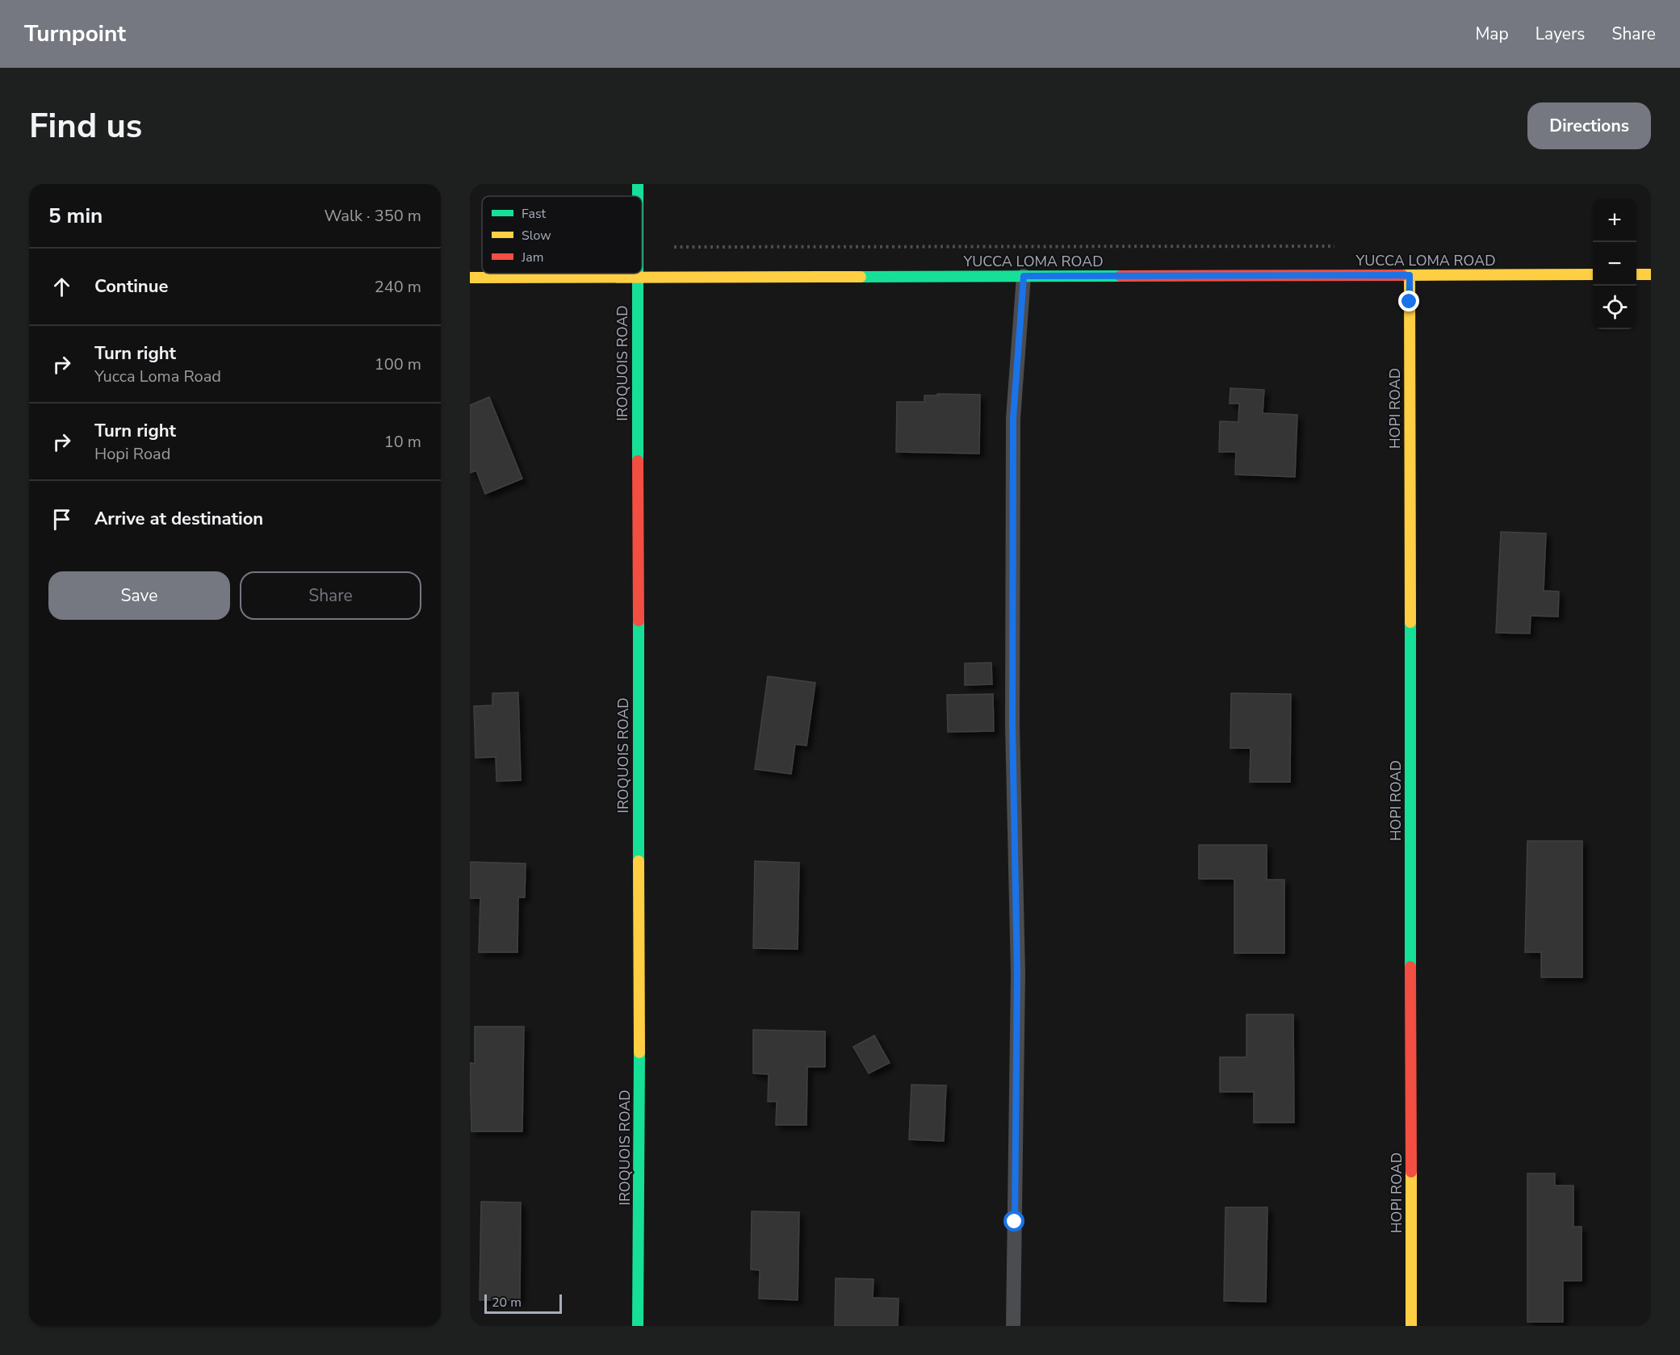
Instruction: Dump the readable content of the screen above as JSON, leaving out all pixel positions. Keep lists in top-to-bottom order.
{
  "streets": {
    "street": ["YUCCA LOMA ROAD", "IROQUOIS ROAD", "HOPI ROAD"]
  },
  "crossings": [
    ["YUCCA LOMA ROAD", "IROQUOIS ROAD"],
    ["YUCCA LOMA ROAD", "HOPI ROAD"]
  ],
  "legend": ["Fast", "Slow", "Jam"],
  "scale_bar": "20 m",
  "page": {
    "header": "Turnpoint",
    "nav": ["Map", "Layers", "Share"],
    "buttons": [
      "Directions",
      ["Save", "Share"]
    ],
    "title": "Find us",
    "heading": ["5 min", "Walk · 350 m"],
    "map_buttons": ["+", "−"],
    "list": [
      ["Continue", "240 m"],
      ["Turn right", "Yucca Loma Road", "100 m"],
      ["Turn right", "Hopi Road", "10 m"],
      "Arrive at destination"
    ],
    "scale": "20 m"
  }
}
